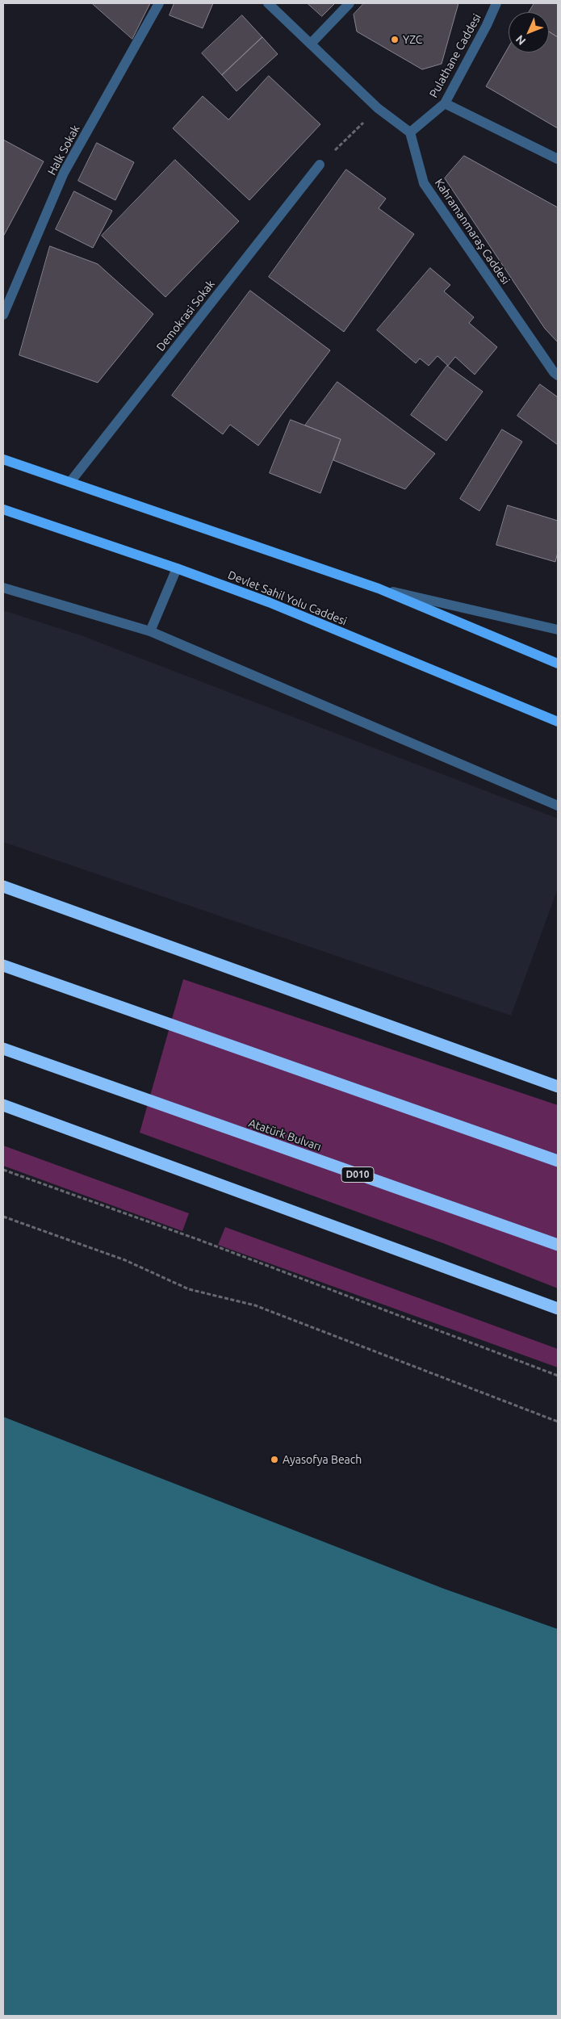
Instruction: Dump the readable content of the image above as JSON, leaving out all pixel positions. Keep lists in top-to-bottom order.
{
  "streets": {
    "highway": ["Atatürk Bulvarı", "D010"],
    "main road": ["Devlet Sahil Yolu Caddesi"],
    "street": [
      "Pulathane Caddesi",
      "Halk Sokak",
      "Kahramanmaraş Caddesi",
      "Demokrasi Sokak"
    ]
  },
  "crossings": [
    ["Pulathane Caddesi", "Kahramanmaraş Caddesi"]
  ],
  "places": ["YZC", "Ayasofya Beach"],
  "north": "bottom left"
}
